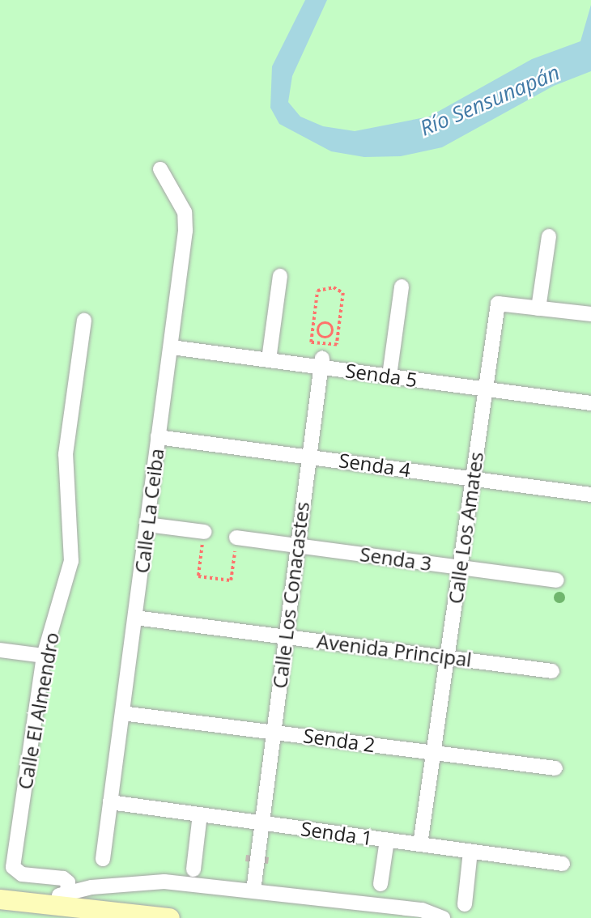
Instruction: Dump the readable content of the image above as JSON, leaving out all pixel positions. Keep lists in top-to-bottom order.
{
  "streets": {
    "street": [
      "Senda 5",
      "Senda 4",
      "Calle La Ceiba",
      "Calle Los Amates",
      "Senda 3",
      "Calle Los Conacastes",
      "Avenida Principal",
      "Calle El Almendro",
      "Senda 2",
      "Senda 1"
    ]
  },
  "crossings": [
    ["Senda 5", "Calle La Ceiba"],
    ["Senda 5", "Calle Los Amates"],
    ["Senda 5", "Calle Los Conacastes"],
    ["Senda 4", "Calle La Ceiba"],
    ["Senda 4", "Calle Los Amates"],
    ["Senda 4", "Calle Los Conacastes"],
    ["Calle La Ceiba", "Avenida Principal"],
    ["Calle La Ceiba", "Senda 2"],
    ["Calle La Ceiba", "Senda 1"],
    ["Calle Los Amates", "Senda 3"],
    ["Calle Los Amates", "Avenida Principal"],
    ["Calle Los Amates", "Senda 2"],
    ["Calle Los Amates", "Senda 1"],
    ["Senda 3", "Calle Los Conacastes"],
    ["Calle Los Conacastes", "Avenida Principal"],
    ["Calle Los Conacastes", "Senda 2"],
    ["Calle Los Conacastes", "Senda 1"]
  ],
  "water": ["Río Sensunapán"]
}
